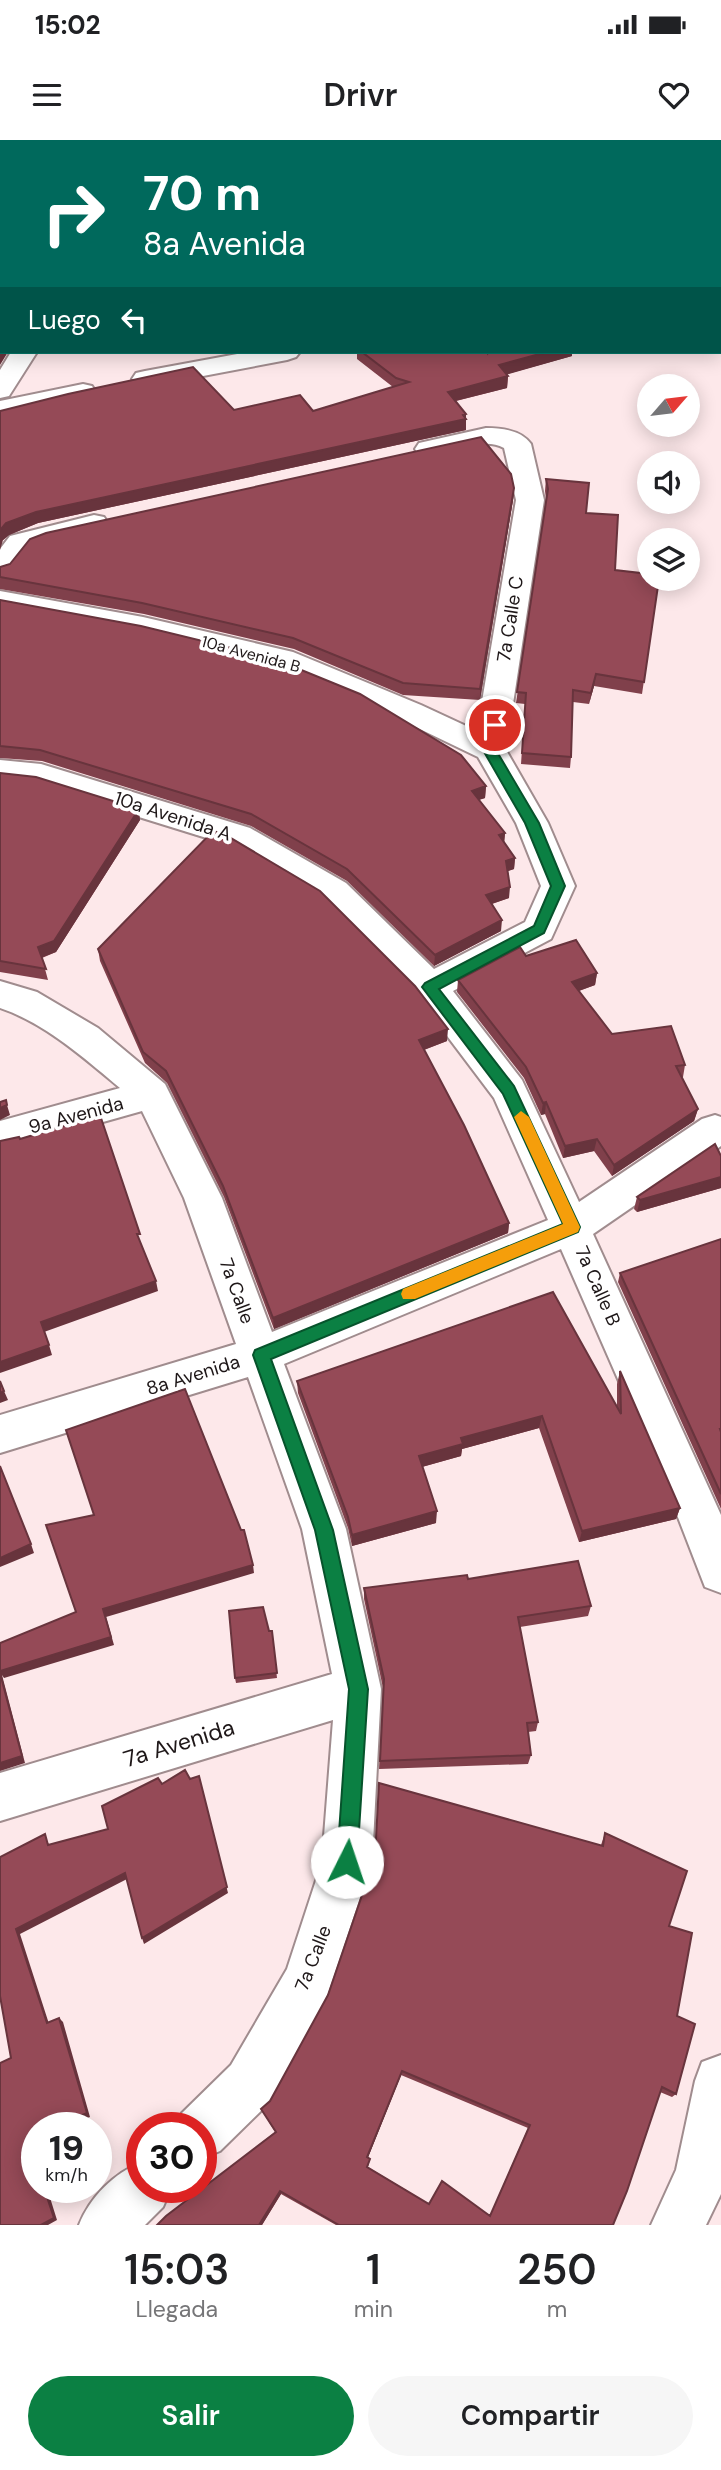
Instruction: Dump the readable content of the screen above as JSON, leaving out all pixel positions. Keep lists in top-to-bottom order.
{
  "streets": {
    "street": [
      "7a Calle C",
      "10a Avenida B",
      "10a Avenida A",
      "9a Avenida",
      "7a Calle B",
      "7a Calle",
      "8a Avenida",
      "7a Avenida"
    ]
  },
  "crossings": [
    ["7a Calle C", "10a Avenida B"],
    ["10a Avenida A", "7a Calle B"],
    ["9a Avenida", "7a Calle"],
    ["7a Calle B", "8a Avenida"],
    ["7a Calle", "8a Avenida"],
    ["7a Calle", "7a Avenida"]
  ],
  "north": "top right",
  "page": {
    "status": "15:02",
    "header": "Drivr",
    "turn": ["70 m", "8a Avenida"],
    "then": "Luego",
    "speed": "19 km/h",
    "limit": "30",
    "eta": [
      "15:03",
      "Llegada",
      "1",
      "min",
      "250",
      "m"
    ],
    "buttons": ["Salir", "Compartir"]
  }
}
